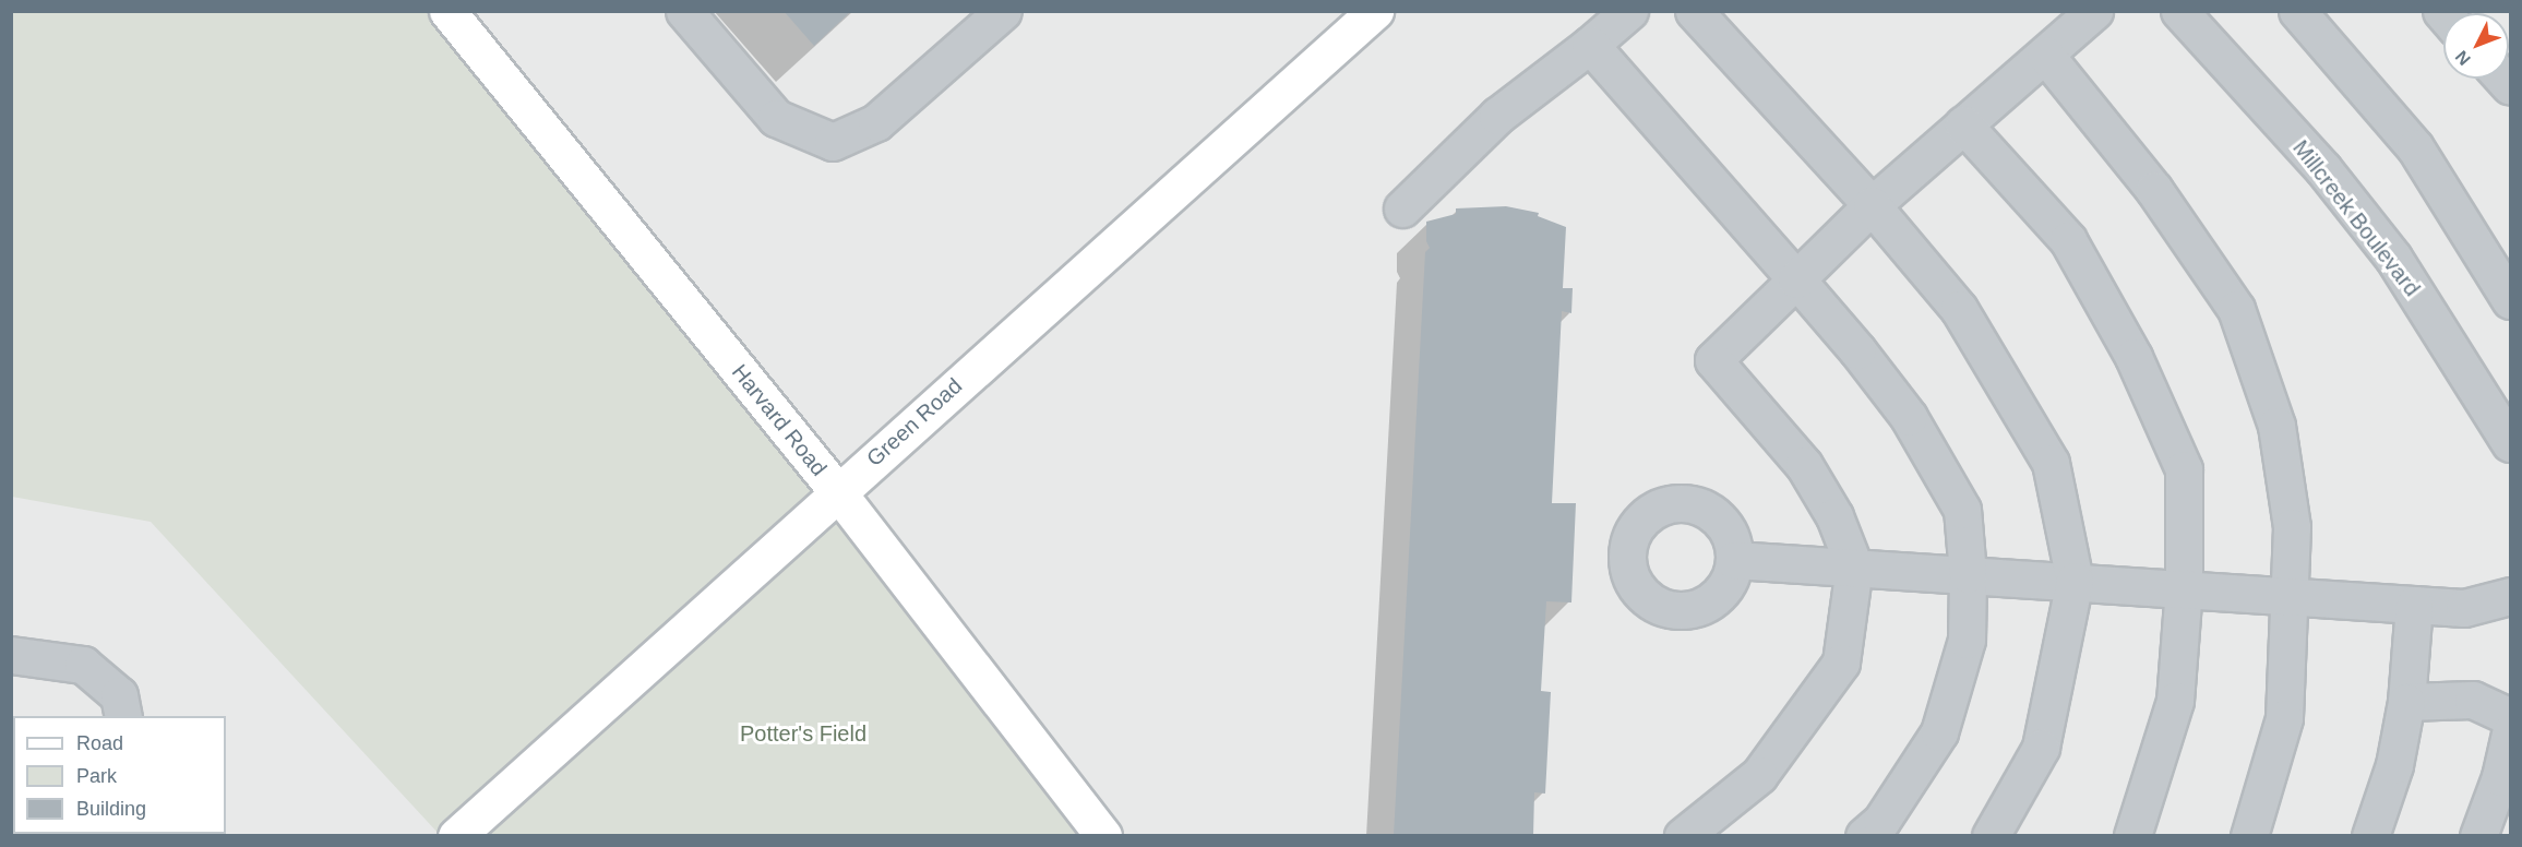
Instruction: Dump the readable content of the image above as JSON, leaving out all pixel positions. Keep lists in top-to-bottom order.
{
  "streets": {
    "main road": ["Harvard Road", "Green Road"],
    "street": ["Millcreek Boulevard"]
  },
  "crossings": [
    ["Harvard Road", "Green Road"]
  ],
  "parks": ["Potter's Field"],
  "legend": ["Road", "Park", "Building"],
  "north": "bottom left"
}
